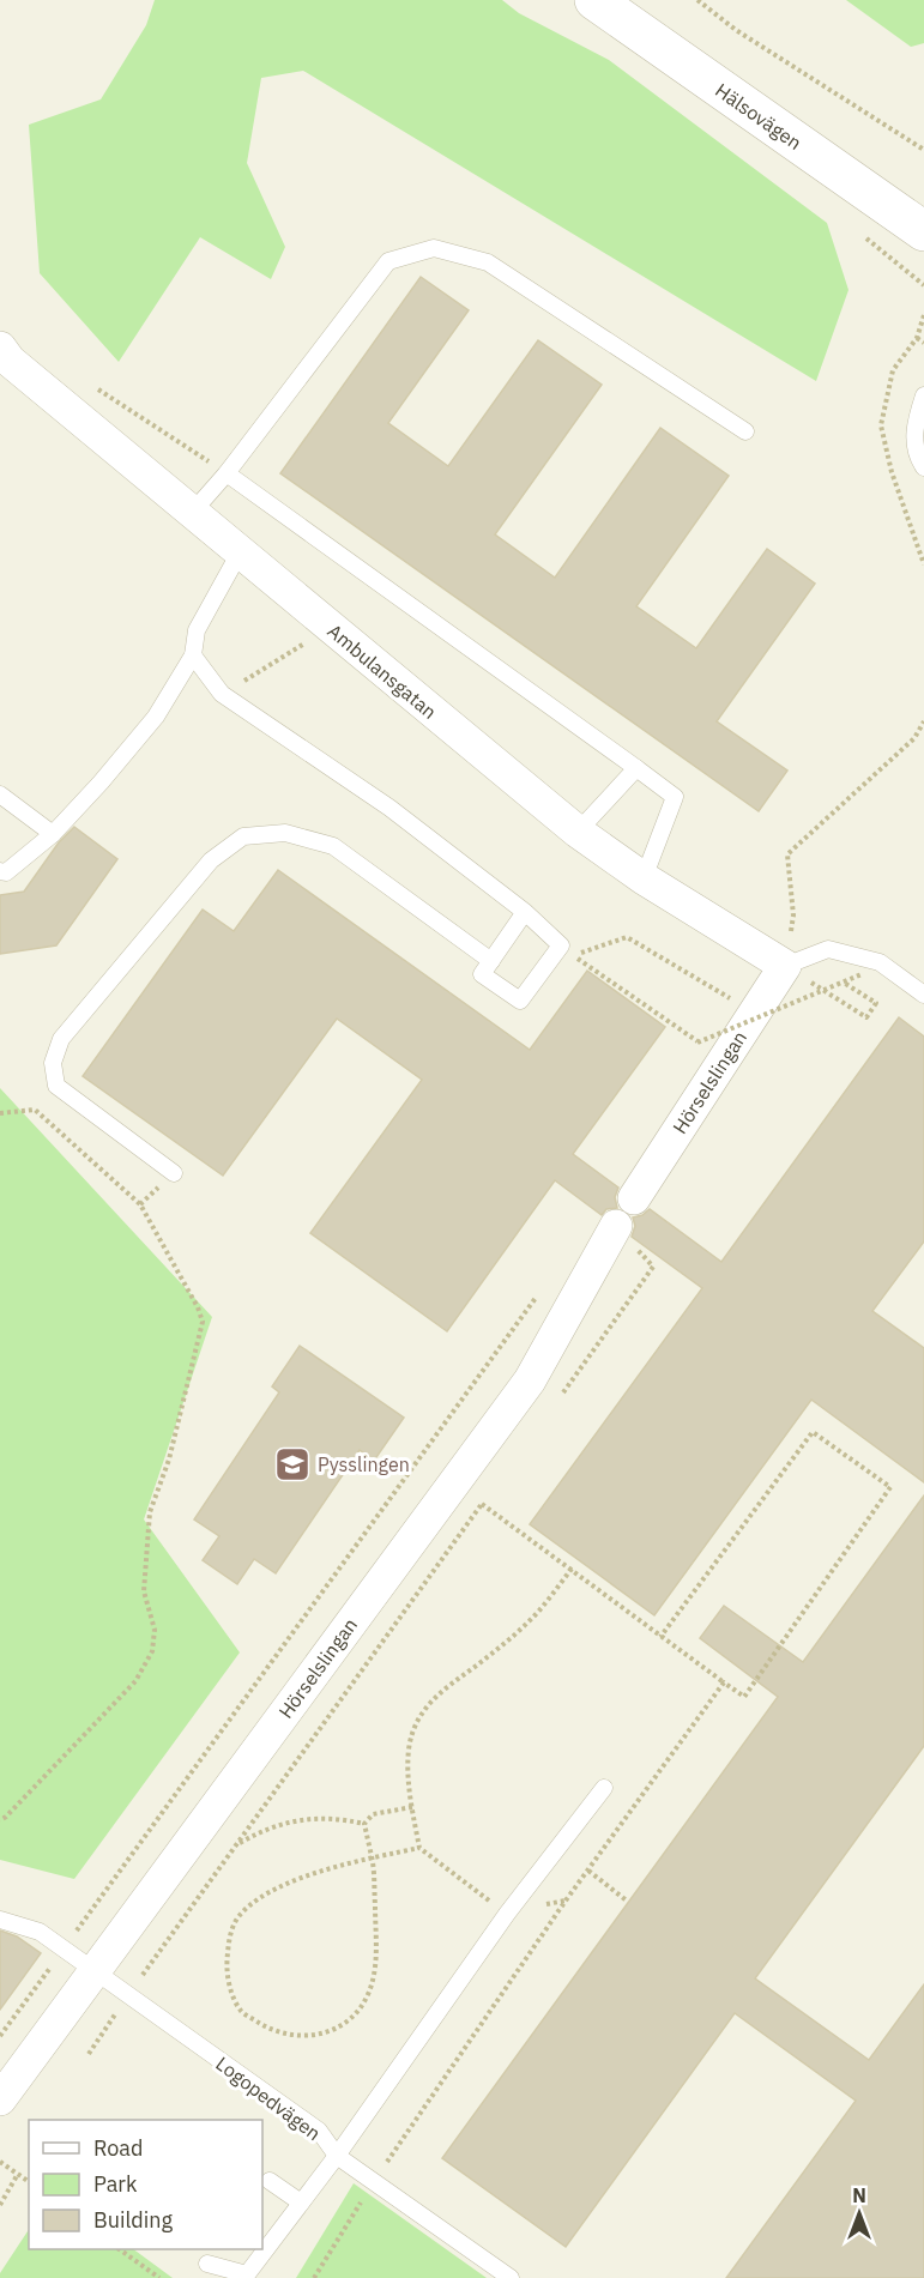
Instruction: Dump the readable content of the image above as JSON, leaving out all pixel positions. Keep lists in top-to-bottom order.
{
  "streets": {
    "street": ["Hälsovägen", "Ambulansgatan", "Hörselslingan"],
    "lane": ["Logopedvägen"]
  },
  "crossings": [
    ["Ambulansgatan", "Hörselslingan"],
    ["Hörselslingan", "Logopedvägen"]
  ],
  "places": {
    "school or university": ["Pysslingen"]
  },
  "legend": ["Road", "Park", "Building"],
  "north": "top"
}
